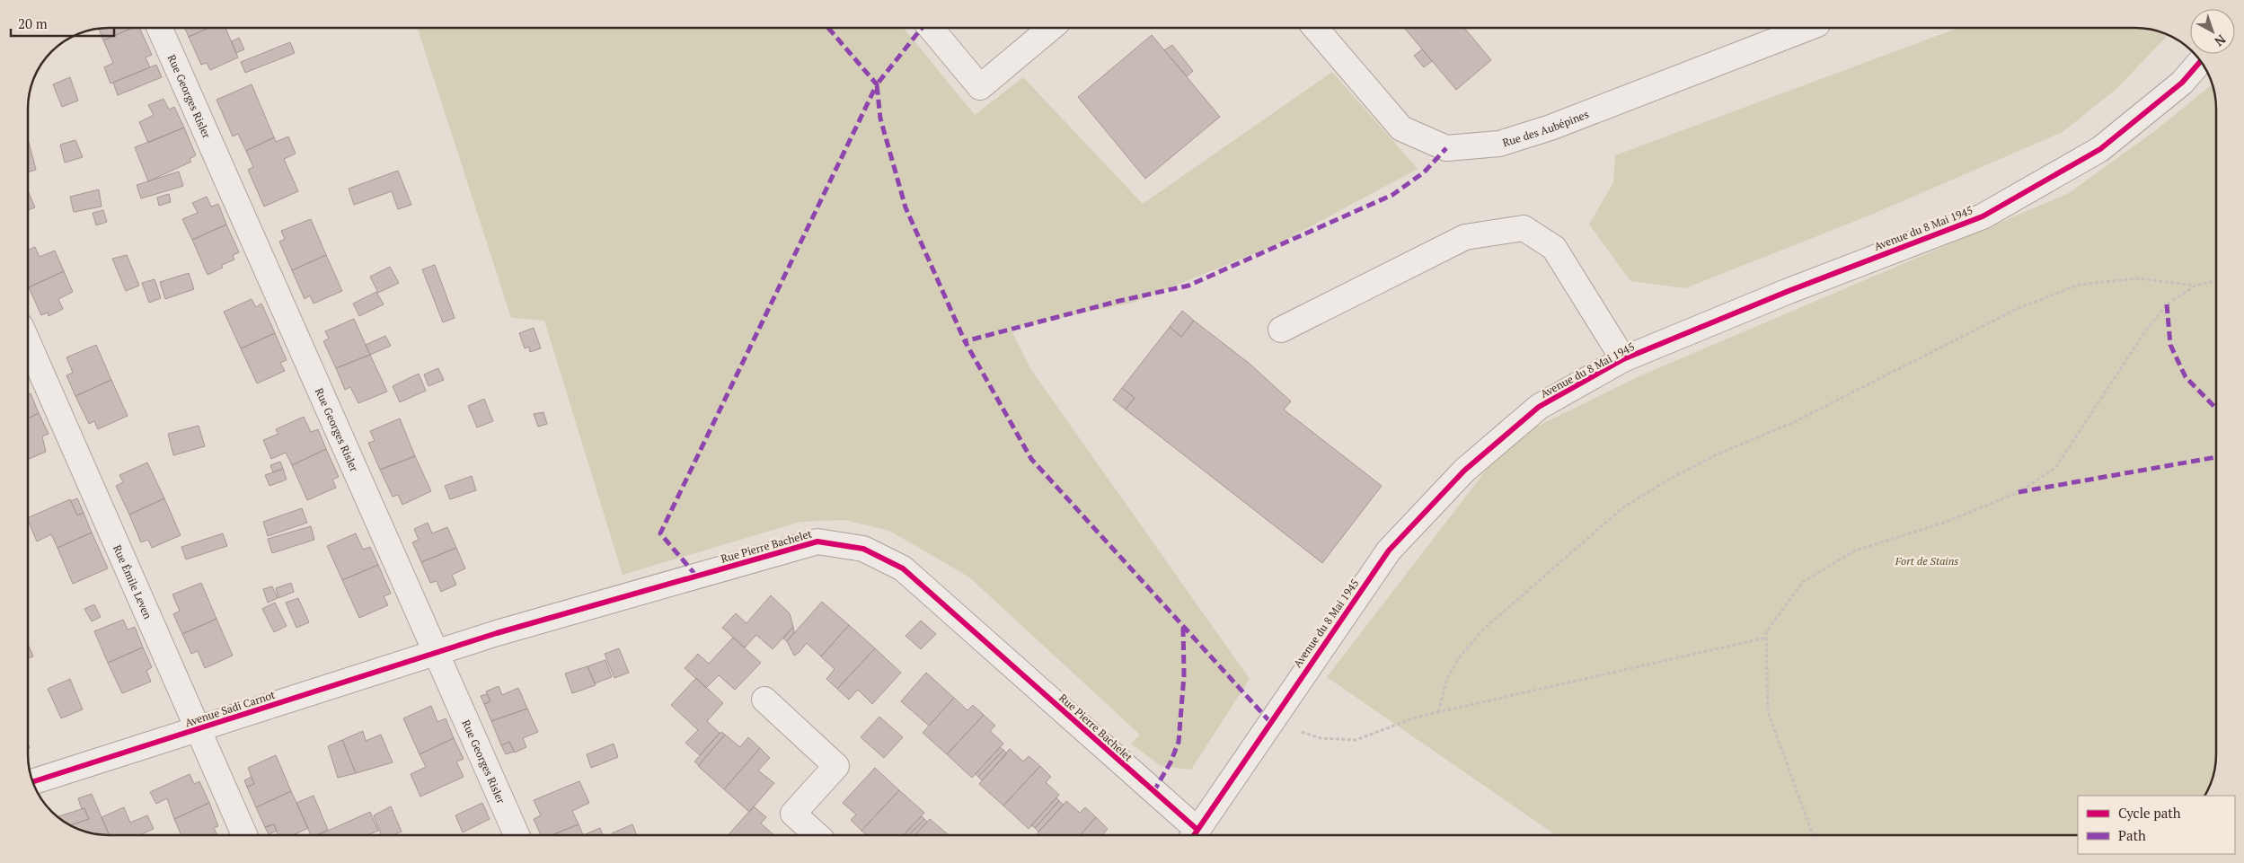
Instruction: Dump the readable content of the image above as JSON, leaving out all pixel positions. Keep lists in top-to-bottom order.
{
  "streets": {
    "street": [
      "Rue Georges Risler",
      "Rue des Aubépines",
      "Avenue du 8 Mai 1945",
      "Rue Pierre Bachelet",
      "Rue Émile Leven",
      "Avenue Sadi Carnot"
    ]
  },
  "crossings": [
    ["Rue Georges Risler", "Rue Pierre Bachelet"],
    ["Rue Georges Risler", "Avenue Sadi Carnot"],
    ["Avenue du 8 Mai 1945", "Rue Pierre Bachelet"],
    ["Rue Pierre Bachelet", "Avenue Sadi Carnot"],
    ["Rue Émile Leven", "Avenue Sadi Carnot"]
  ],
  "parks": ["Fort de Stains"],
  "legend": ["Cycle path", "Path"],
  "scale_bar": "20 m",
  "north": "bottom right"
}
